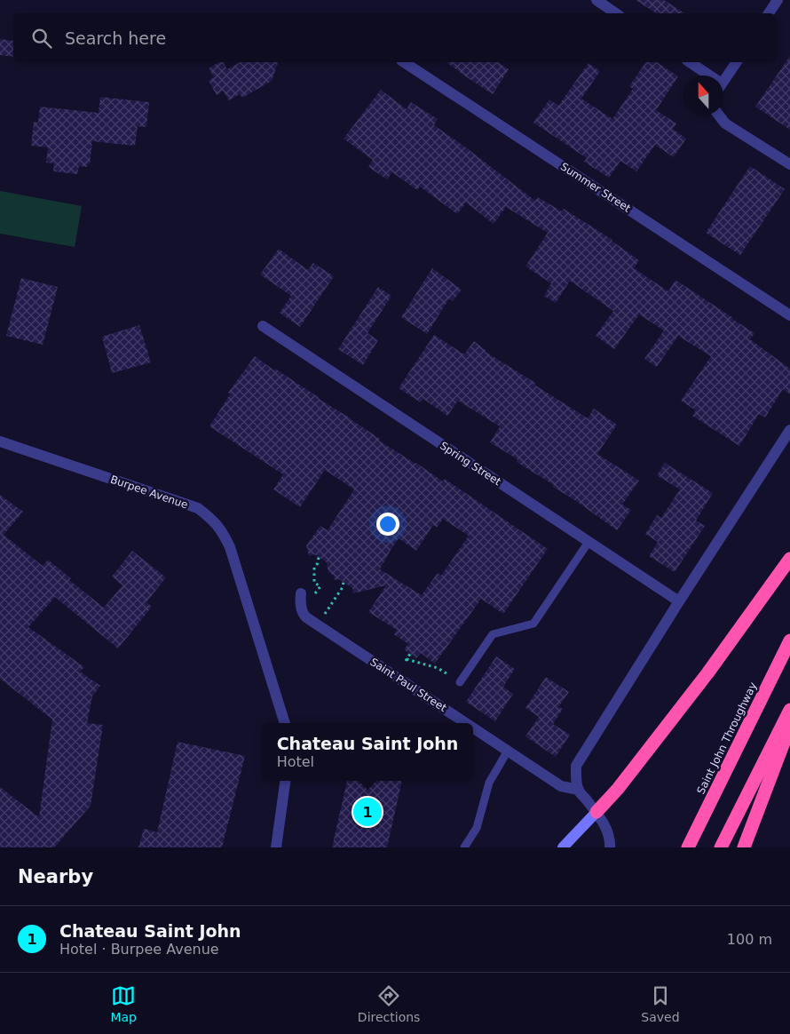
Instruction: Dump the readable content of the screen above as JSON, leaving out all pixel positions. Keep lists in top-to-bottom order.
{
  "streets": {
    "highway": ["Saint John Throughway"],
    "street": [
      "Summer Street",
      "Spring Street",
      "Burpee Avenue",
      "Saint Paul Street"
    ]
  },
  "north": "top",
  "page": {
    "search": "Search here",
    "popup": ["Chateau Saint John", "Hotel"],
    "pins": "1",
    "heading": "Nearby",
    "list": [
      {
        "mark": "1",
        "name": "Chateau Saint John",
        "note": "Hotel · Burpee Avenue",
        "value": "100 m"
      }
    ],
    "nav": ["Map", "Directions", "Saved"]
  }
}
